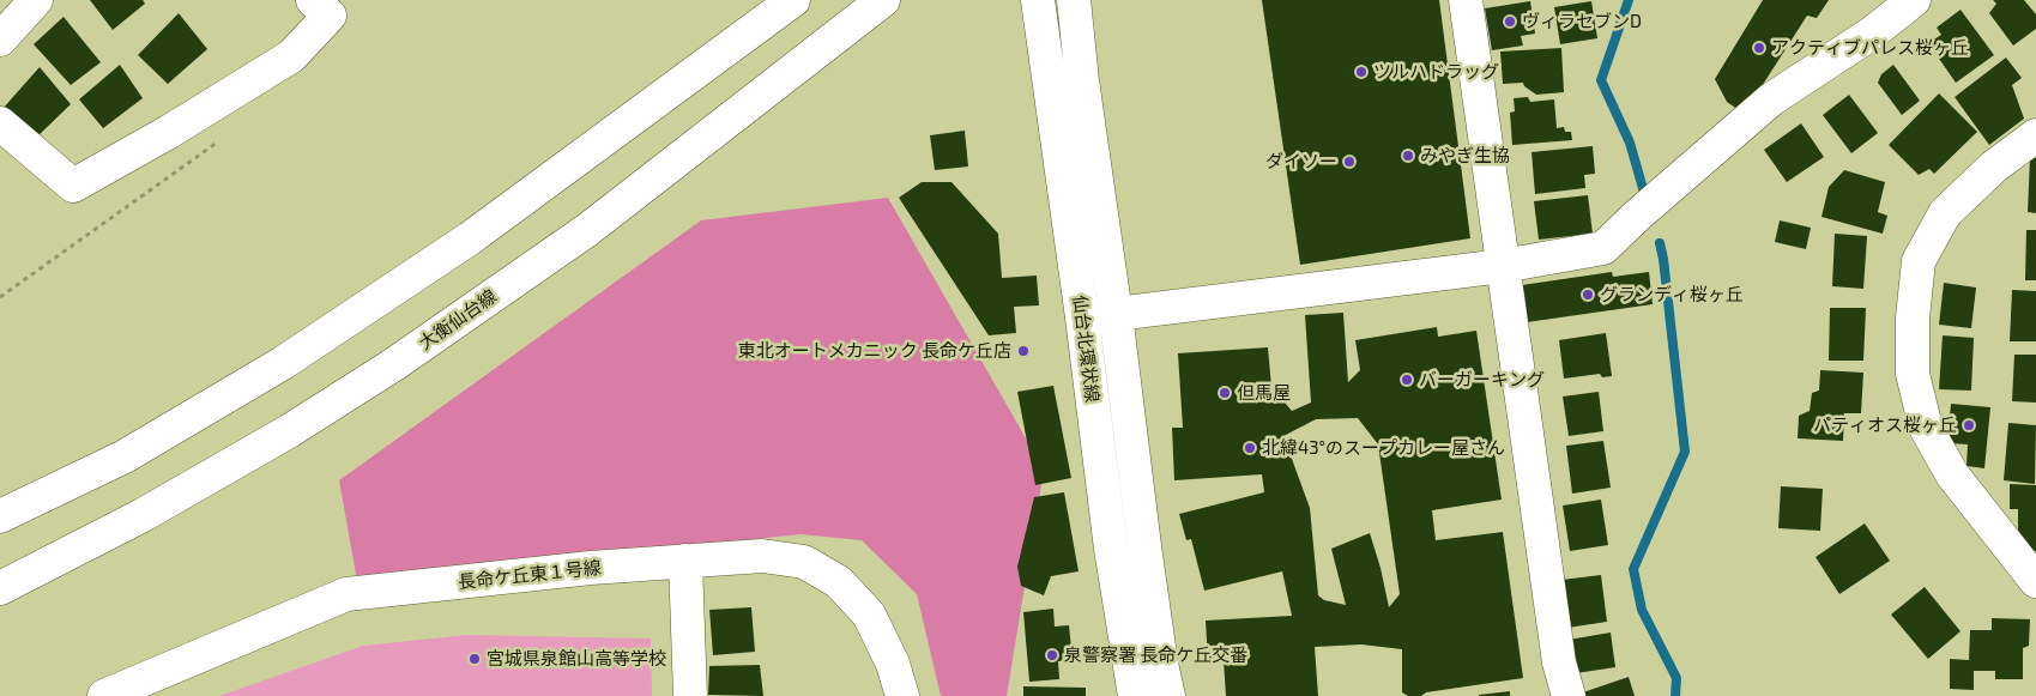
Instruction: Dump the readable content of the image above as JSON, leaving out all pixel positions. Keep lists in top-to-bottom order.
{
  "streets": {
    "street": ["大衡仙台線", "仙台北環状線", "長命ケ丘東１号線"]
  },
  "places": [
    "ヴィラセブンD",
    "アクティブパレス桜ヶ丘",
    "ツルハドラッグ",
    "みやぎ生協",
    "ダイソー",
    "グランディ桜ヶ丘",
    "東北オートメカニック 長命ケ丘店",
    "バーガーキング",
    "但馬屋",
    "パティオス桜ヶ丘",
    "北緯43°のスープカレー屋さん",
    "泉警察署 長命ケ丘交番",
    "宮城県泉館山高等学校"
  ]
}
